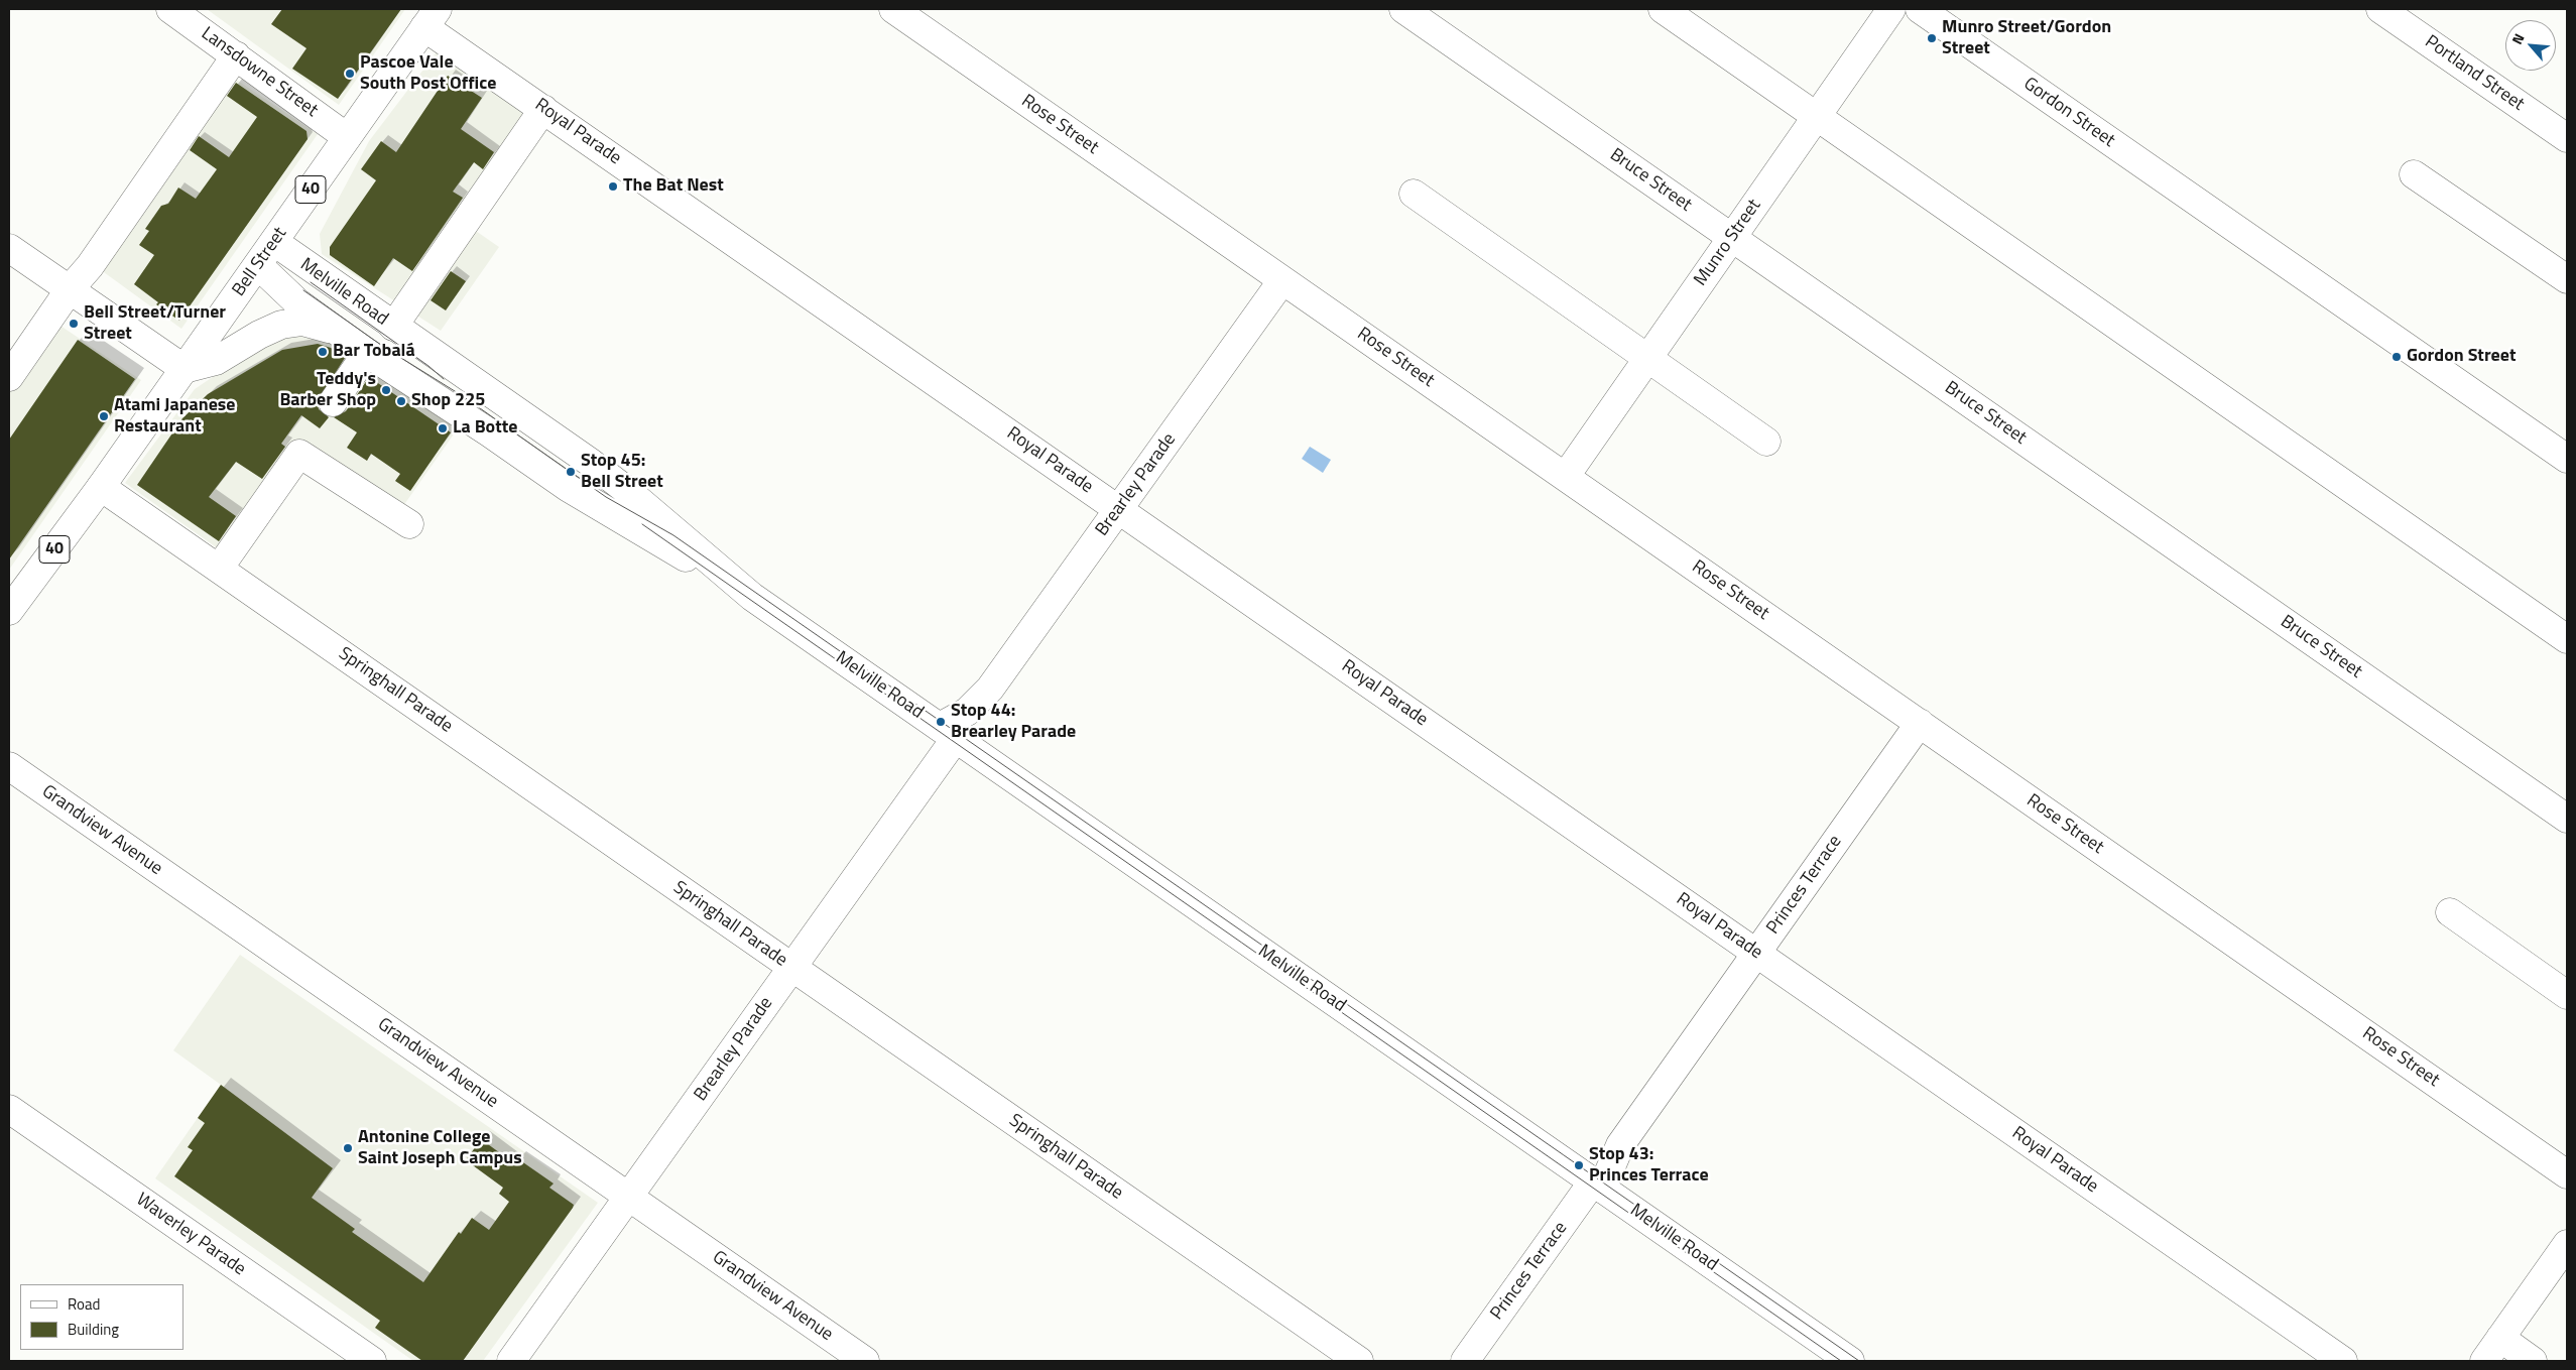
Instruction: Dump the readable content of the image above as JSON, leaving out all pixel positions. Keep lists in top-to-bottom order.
{
  "streets": {
    "main road": [
      "Lansdowne Street",
      "Portland Street",
      "Gordon Street",
      "Rose Street",
      "Royal Parade",
      "Bruce Street",
      "40",
      "Munro Street",
      "Bell Street",
      "Melville Road",
      "Brearley Parade",
      "Springhall Parade",
      "Grandview Avenue",
      "Princes Terrace",
      "Waverley Parade"
    ]
  },
  "crossings": [
    ["Lansdowne Street", "Bell Street"],
    ["Rose Street", "Munro Street"],
    ["Rose Street", "Brearley Parade"],
    ["Rose Street", "Princes Terrace"],
    ["Royal Parade", "Bell Street"],
    ["Royal Parade", "Brearley Parade"],
    ["Royal Parade", "Princes Terrace"],
    ["Bruce Street", "Munro Street"],
    ["Bell Street", "Melville Road"],
    ["Bell Street", "Springhall Parade"],
    ["Melville Road", "Brearley Parade"],
    ["Melville Road", "Princes Terrace"],
    ["Brearley Parade", "Springhall Parade"],
    ["Brearley Parade", "Grandview Avenue"]
  ],
  "places": [
    "Munro Street/Gordon Street",
    "Pascoe Vale South Post Office",
    "The Bat Nest",
    "Bell Street/Turner Street",
    "Bar Tobalá",
    "Gordon Street",
    "Teddy's Barber Shop",
    "Shop 225",
    "Atami Japanese Restaurant",
    "La Botte",
    "Stop 45: Bell Street",
    "Stop 44: Brearley Parade",
    "Antonine College Saint Joseph Campus",
    "Stop 43: Princes Terrace"
  ],
  "legend": ["Road", "Building"],
  "north": "top left"
}
